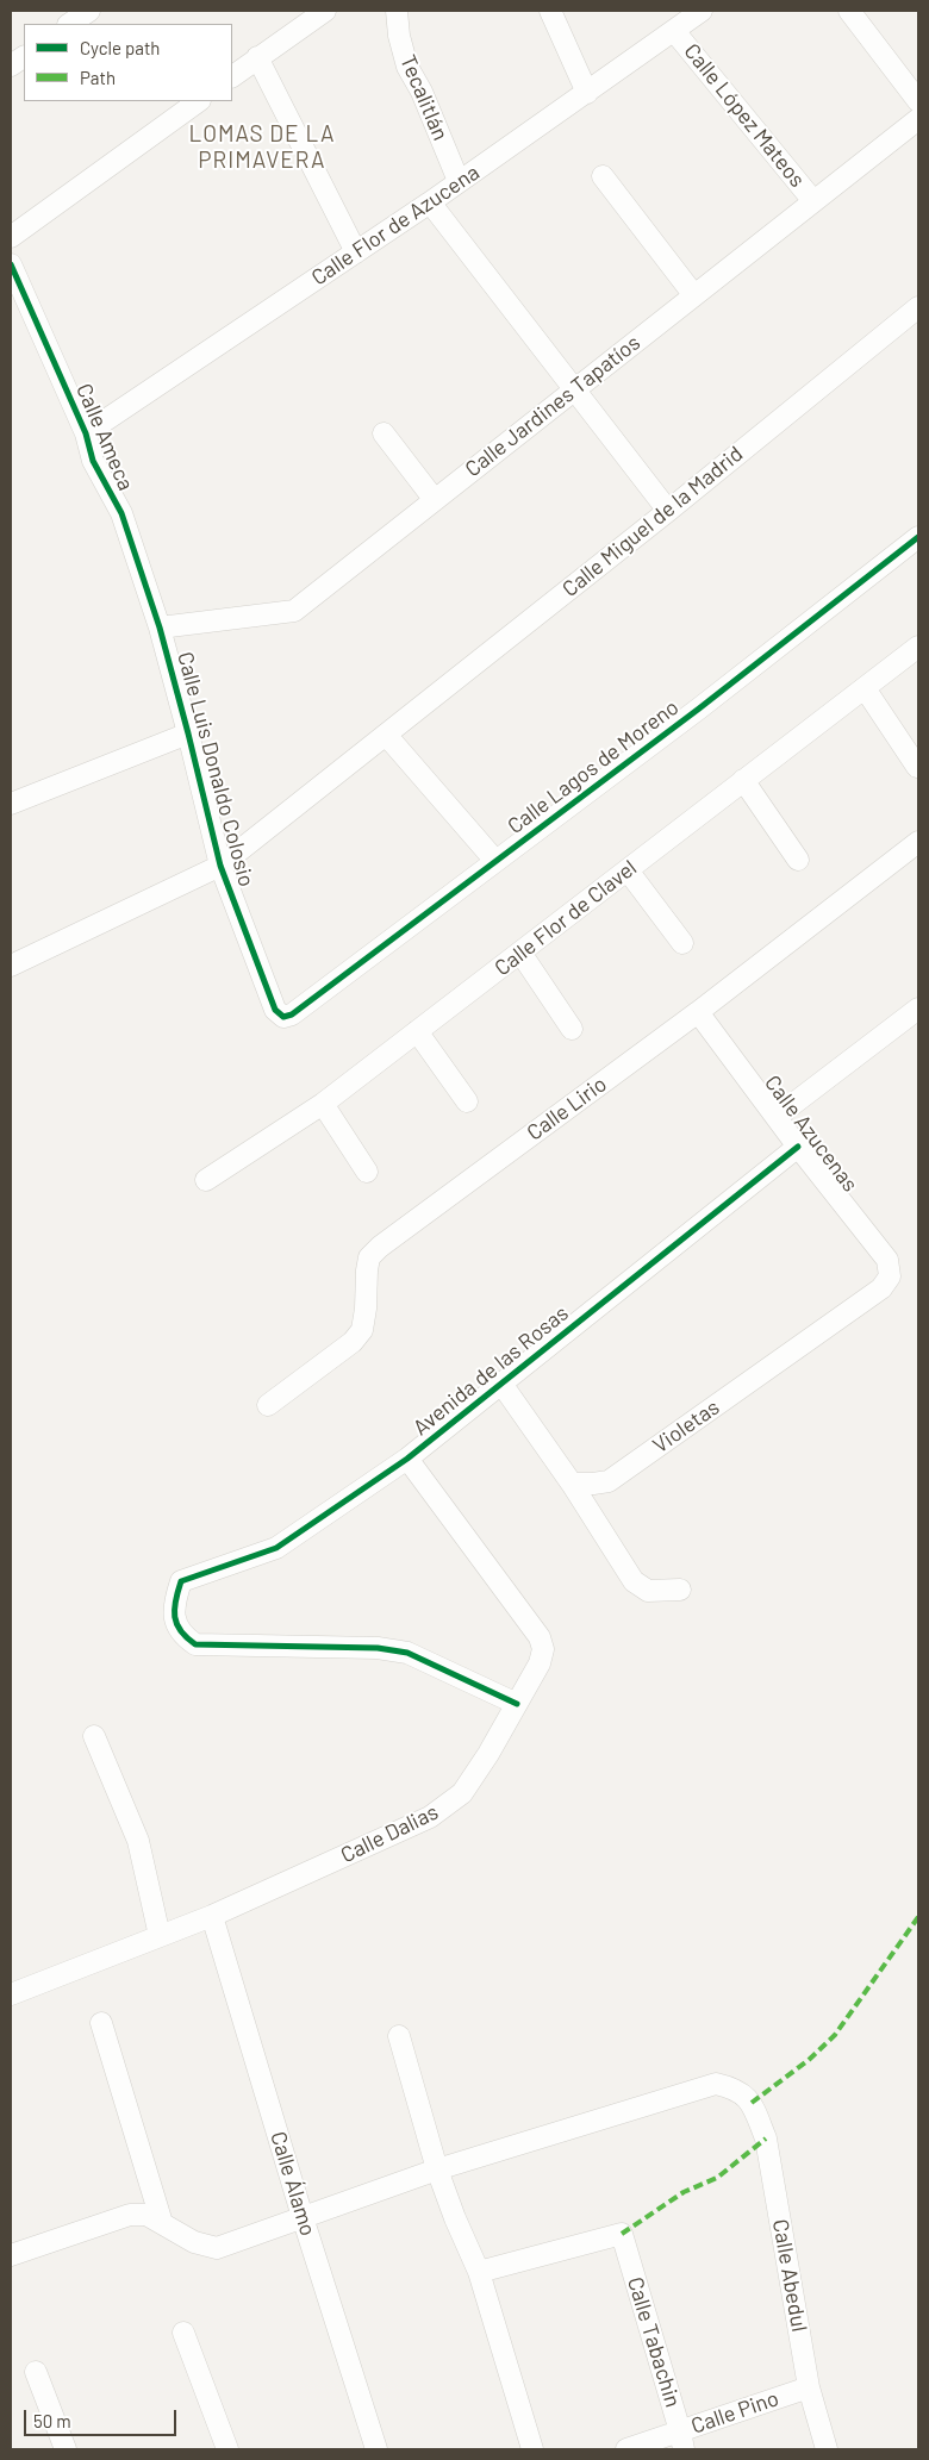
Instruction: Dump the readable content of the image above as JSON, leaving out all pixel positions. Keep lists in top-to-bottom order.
{
  "streets": {
    "street": [
      "Tecalitlán",
      "Calle López Mateos",
      "Calle Flor de Azucena",
      "Calle Jardines Tapatíos",
      "Calle Ameca",
      "Calle Miguel de la Madrid",
      "Calle Lagos de Moreno",
      "Calle Luis Donaldo Colosio",
      "Calle Flor de Clavel",
      "Calle Lirio",
      "Calle Azucenas",
      "Avenida de las Rosas",
      "Violetas",
      "Calle Dalias",
      "Calle Álamo",
      "Calle Abedul",
      "Calle Tabachin",
      "Calle Pino"
    ]
  },
  "crossings": [
    ["Tecalitlán", "Calle Flor de Azucena"],
    ["Calle López Mateos", "Calle Flor de Azucena"],
    ["Calle López Mateos", "Calle Jardines Tapatíos"],
    ["Calle Flor de Azucena", "Calle Ameca"],
    ["Calle Jardines Tapatíos", "Calle Ameca"],
    ["Calle Jardines Tapatíos", "Calle Luis Donaldo Colosio"],
    ["Calle Ameca", "Calle Luis Donaldo Colosio"],
    ["Calle Miguel de la Madrid", "Calle Luis Donaldo Colosio"],
    ["Calle Lagos de Moreno", "Calle Luis Donaldo Colosio"],
    ["Calle Lirio", "Calle Azucenas"],
    ["Calle Azucenas", "Avenida de las Rosas"],
    ["Calle Azucenas", "Violetas"],
    ["Avenida de las Rosas", "Calle Dalias"],
    ["Calle Dalias", "Calle Álamo"],
    ["Calle Abedul", "Calle Pino"],
    ["Calle Tabachin", "Calle Pino"]
  ],
  "districts": ["LOMAS DE LA PRIMAVERA"],
  "legend": ["Cycle path", "Path"],
  "scale_bar": "50 m"
}
